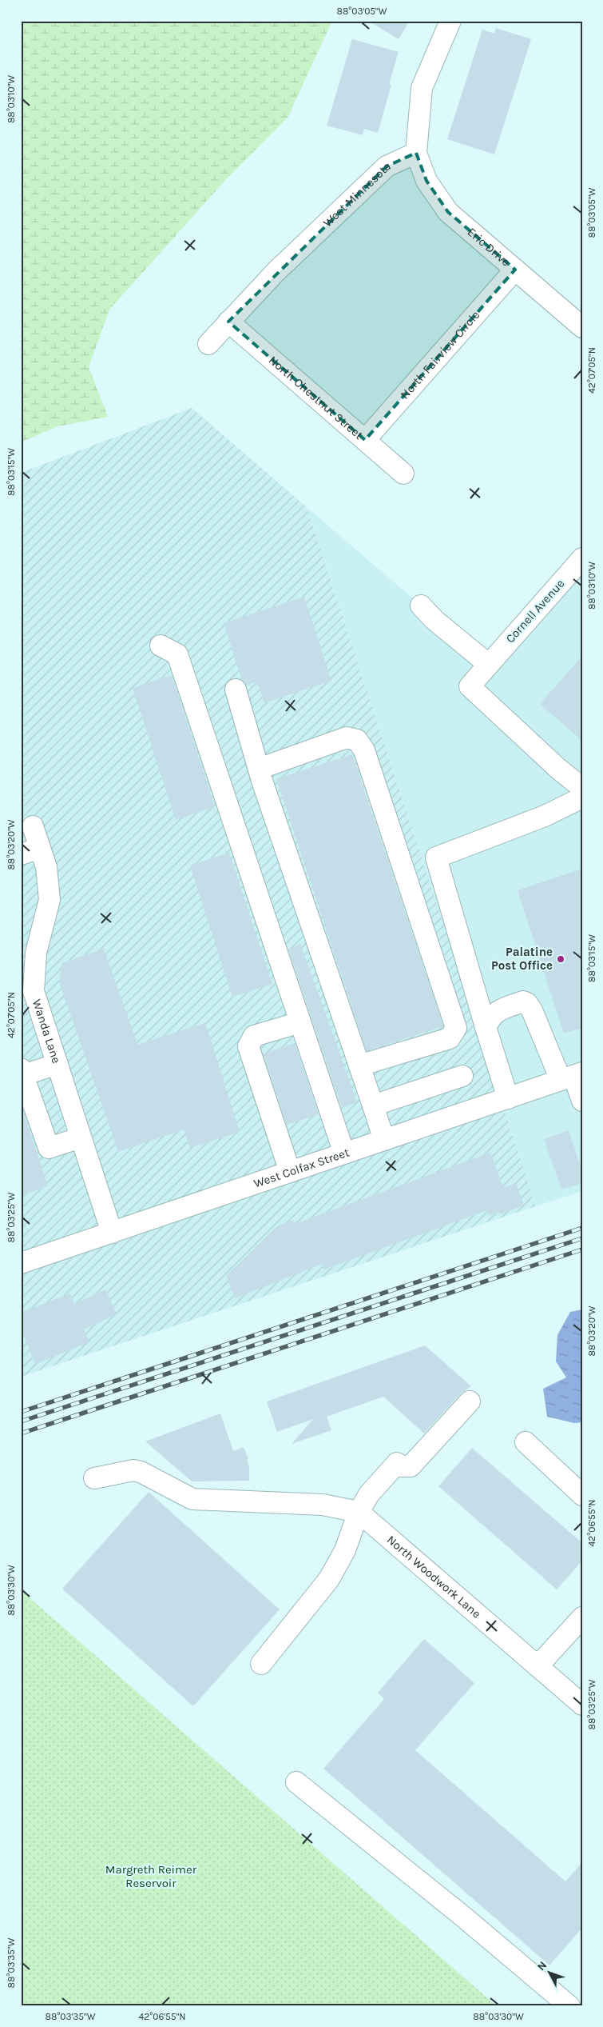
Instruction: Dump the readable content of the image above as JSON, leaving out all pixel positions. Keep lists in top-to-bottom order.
{
  "streets": {
    "street": [
      "West Minnesota",
      "Eric Drive",
      "North Fairview Circle",
      "North Chestnut Street",
      "Cornell Avenue",
      "Wanda Lane",
      "West Colfax Street",
      "North Woodwork Lane"
    ]
  },
  "crossings": [
    ["West Minnesota", "Eric Drive"],
    ["West Minnesota", "North Chestnut Street"],
    ["Eric Drive", "North Fairview Circle"],
    ["North Fairview Circle", "North Chestnut Street"],
    ["Wanda Lane", "West Colfax Street"]
  ],
  "parks": ["Margreth Reimer Reservoir"],
  "places": ["Palatine Post Office"],
  "north": "top left",
  "coordinates": [
    "88°03'05\"W",
    "88°03'10\"W",
    "42°07'05\"N",
    "88°03'15\"W",
    "88°03'20\"W",
    "88°03'25\"W",
    "42°06'55\"N",
    "88°03'30\"W",
    "88°03'35\"W"
  ]
}
